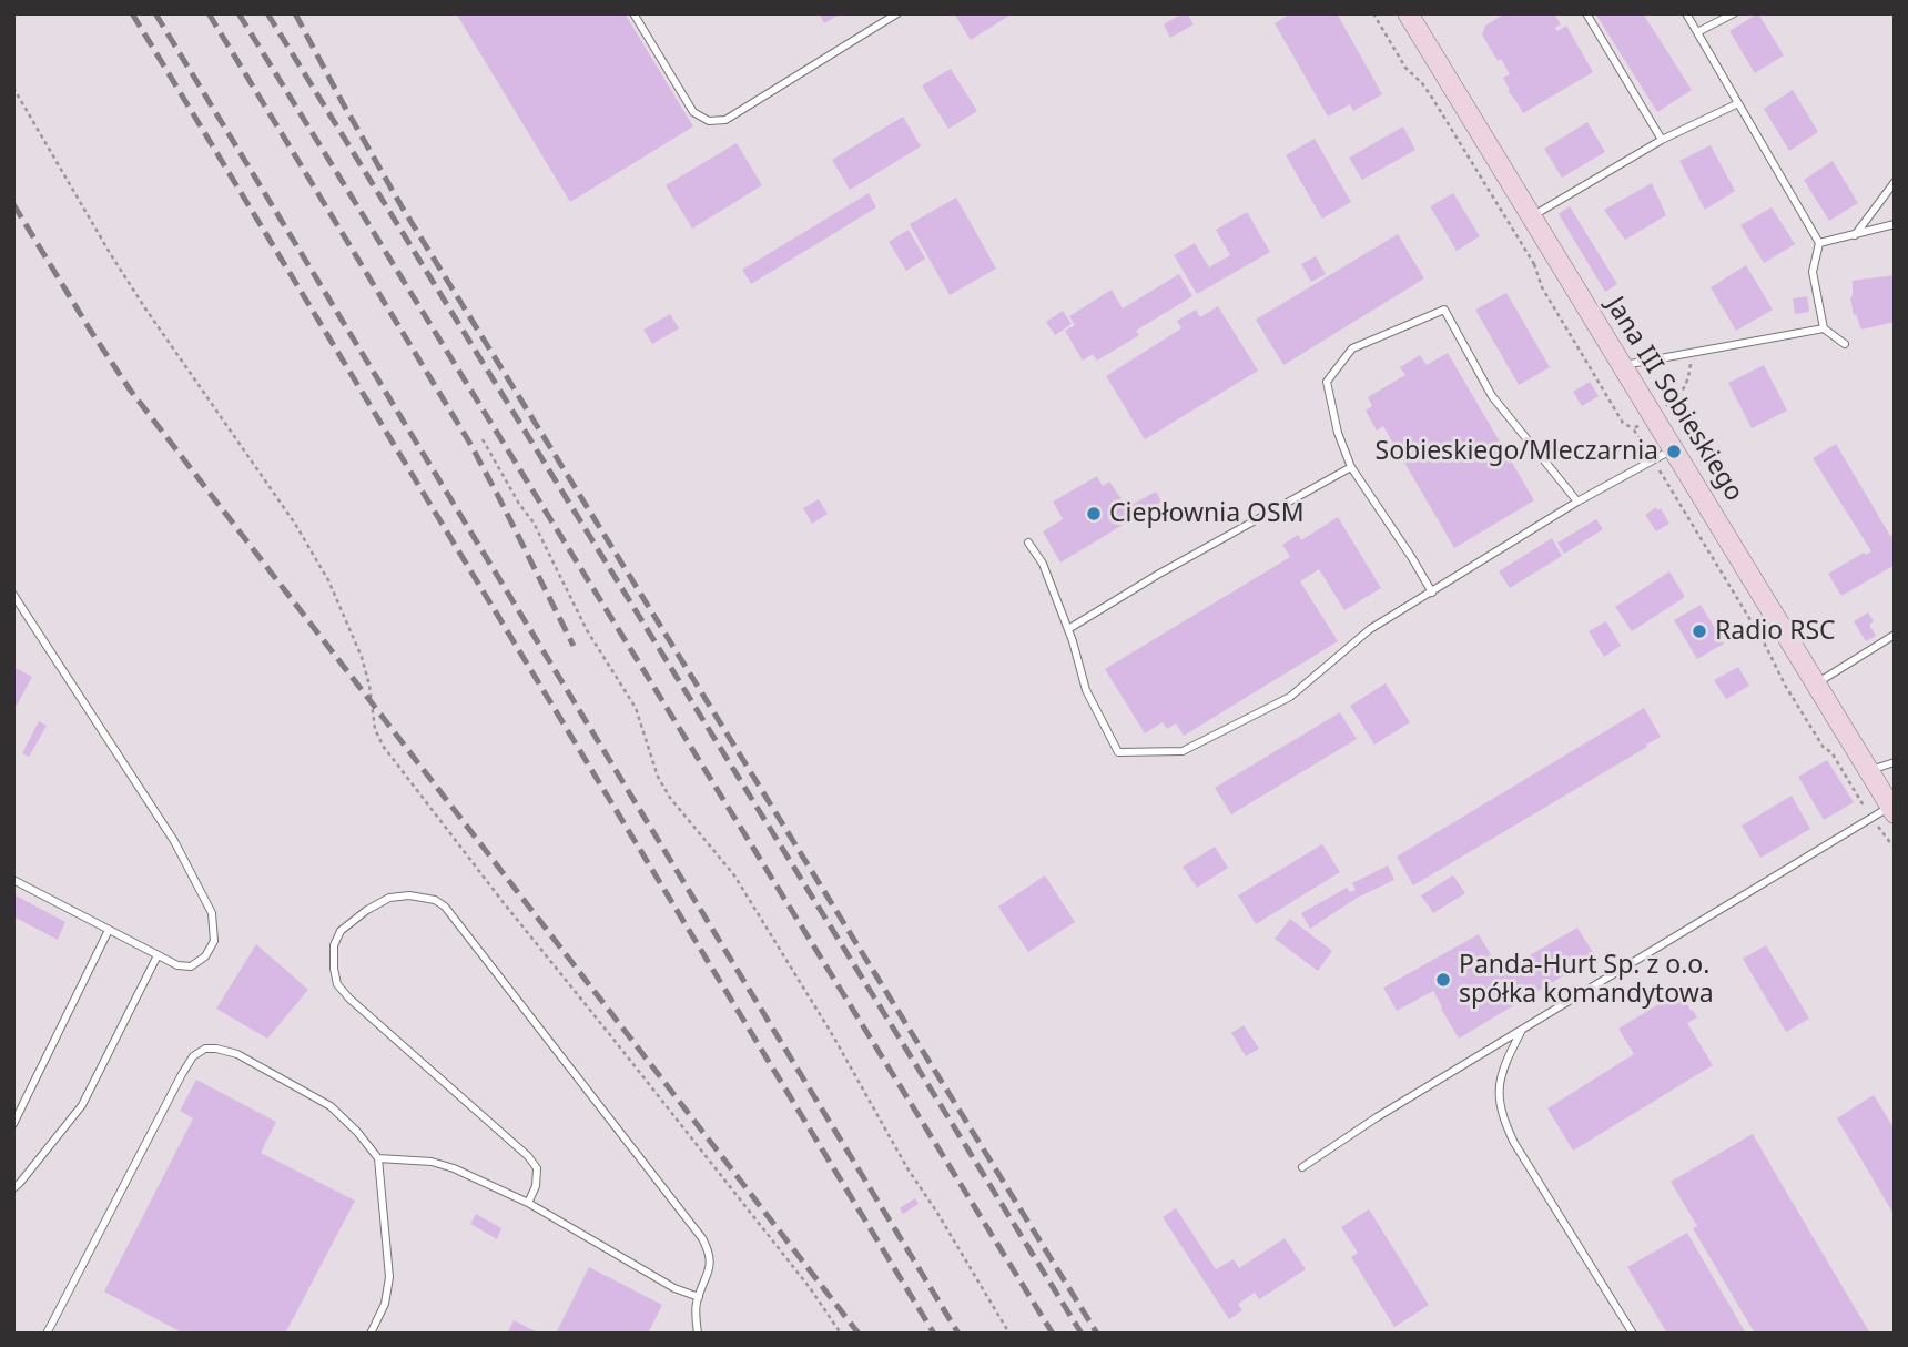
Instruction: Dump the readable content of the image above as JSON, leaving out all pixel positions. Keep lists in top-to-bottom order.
{
  "streets": {
    "main road": ["Jana III Sobieskiego"]
  },
  "places": [
    "Sobieskiego/Mleczarnia",
    "Ciepłownia OSM",
    "Radio RSC",
    "Panda-Hurt Sp. z o.o. spółka komandytowa"
  ]
}
